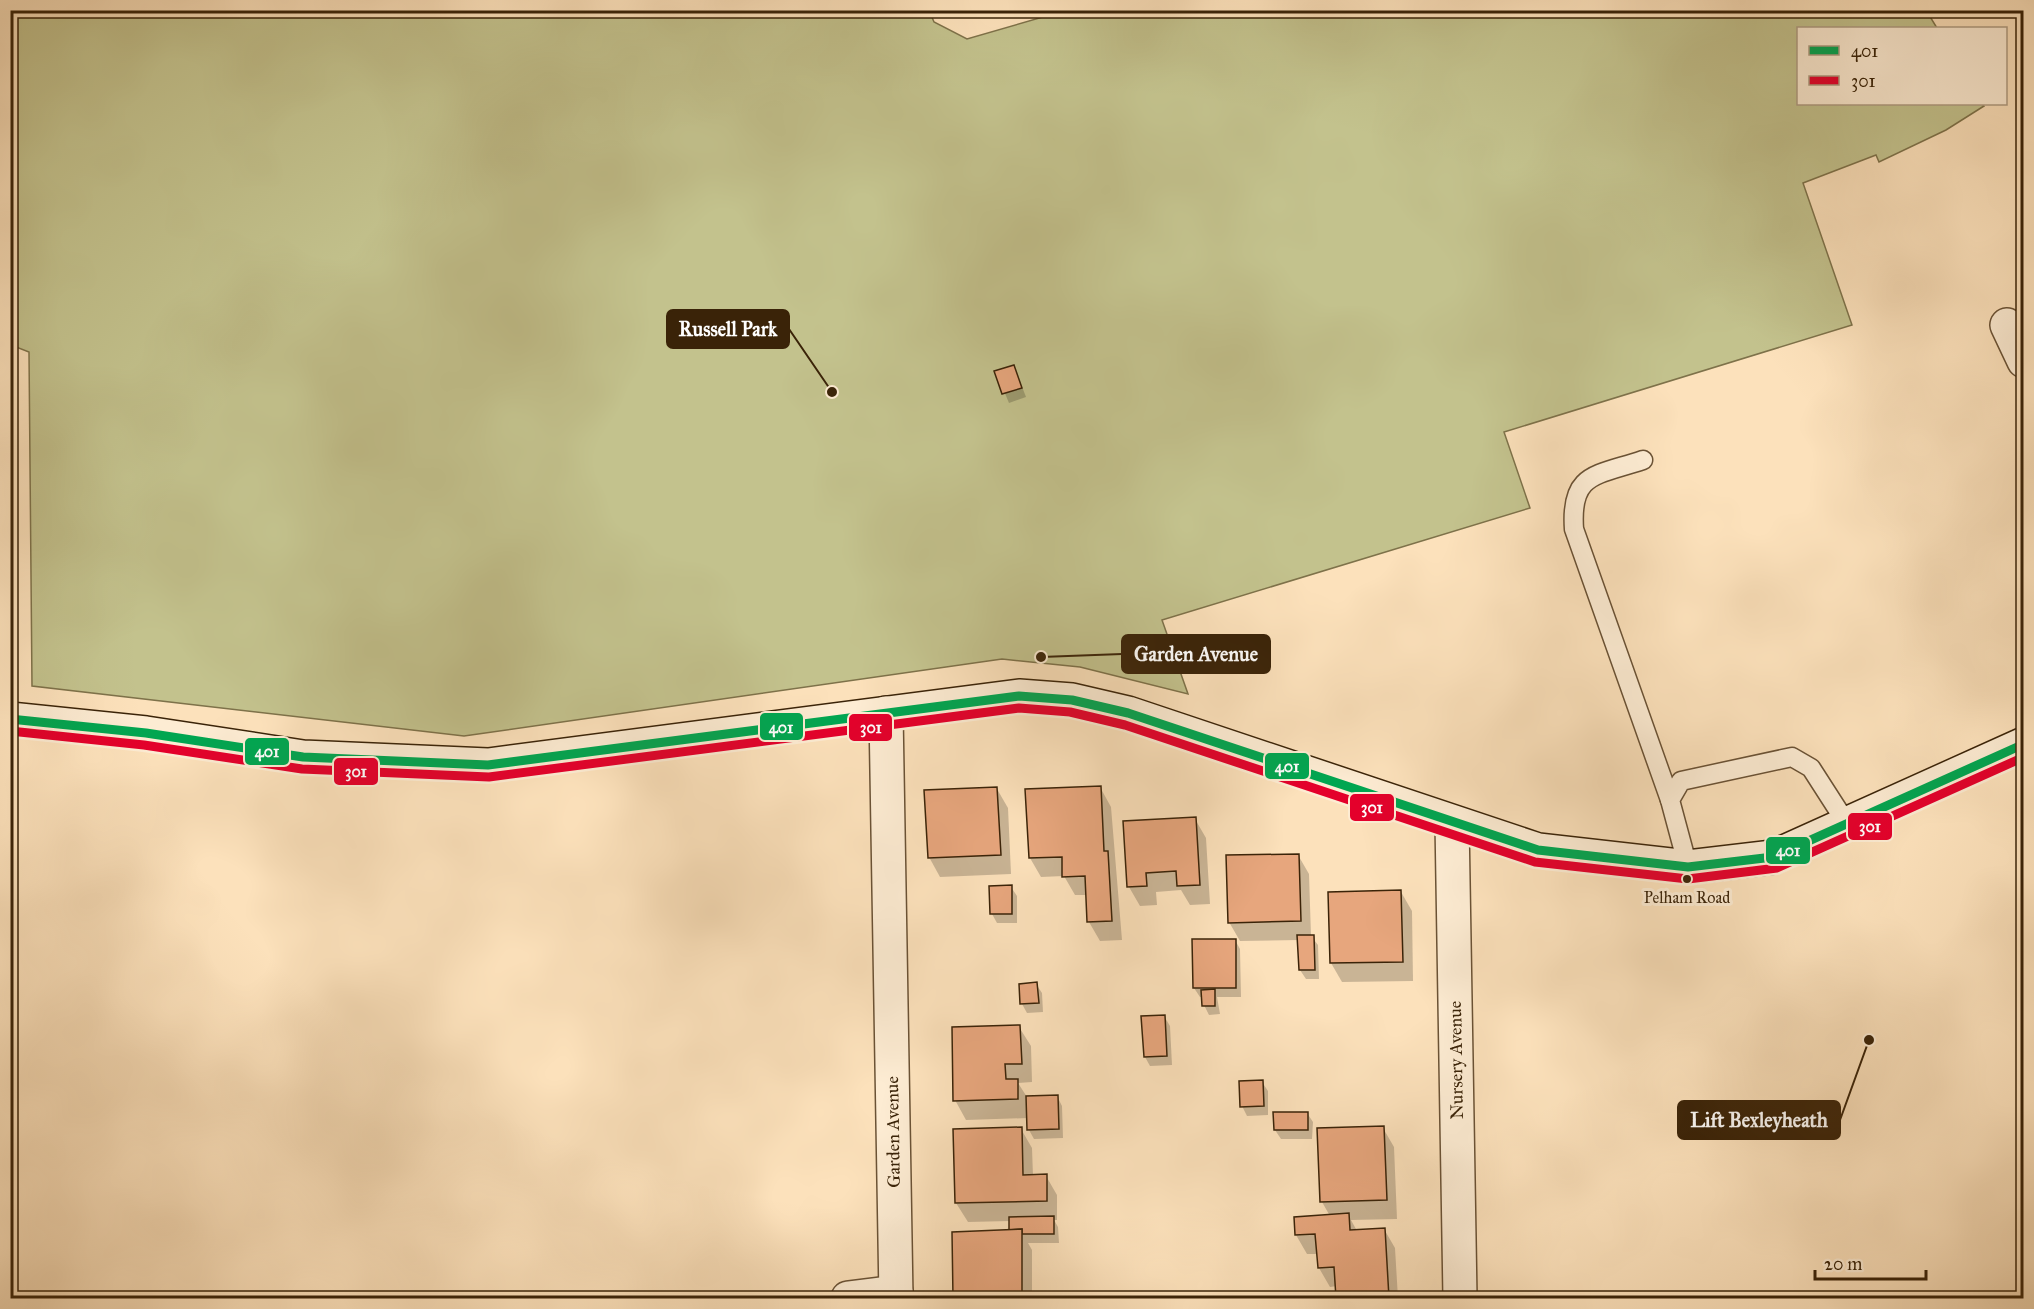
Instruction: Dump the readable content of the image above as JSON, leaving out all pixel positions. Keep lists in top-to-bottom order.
{
  "streets": {
    "street": ["Nursery Avenue", "Garden Avenue"]
  },
  "places": [
    "Russell Park",
    "Garden Avenue",
    "Pelham Road",
    "Lift Bexleyheath"
  ],
  "lines": ["transit line 401", "transit line 301"],
  "legend": ["401", "301"],
  "scale_bar": "20 m"
}
